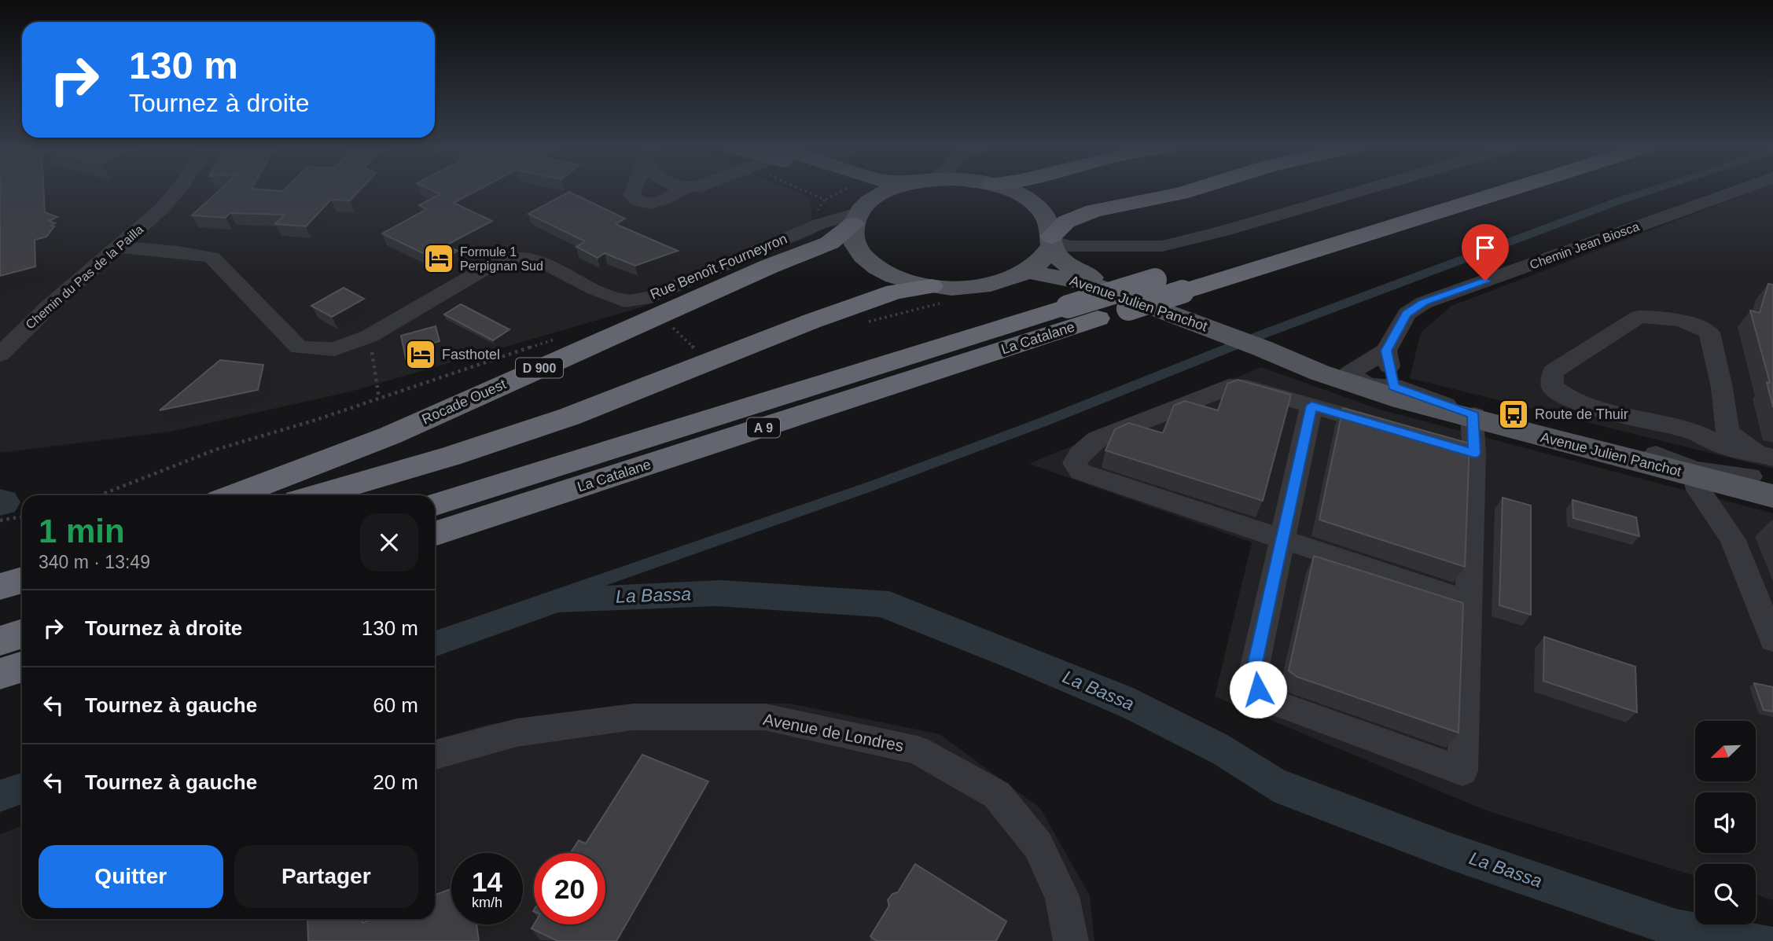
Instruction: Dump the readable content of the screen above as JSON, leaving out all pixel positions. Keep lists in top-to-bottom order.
{
  "streets": {
    "highway": [
      "La Catalane",
      "D 900",
      "Rocade Ouest",
      "A 9"
    ],
    "main road": ["Avenue Julien Panchot"],
    "street": [
      "Chemin Jean Biosca",
      "Rue Benoît Fourneyron",
      "Chemin du Pas de la Pailla",
      "Avenue de Londres"
    ]
  },
  "crossings": [
    ["Chemin Jean Biosca", "Avenue Julien Panchot"],
    ["Rue Benoît Fourneyron", "Chemin du Pas de la Pailla"],
    ["Rue Benoît Fourneyron", "Rocade Ouest"]
  ],
  "water": ["La Bassa"],
  "places": {
    "hotel": ["Formule 1 Perpignan Sud", "Fasthotel"],
    "bus stop": ["Route de Thuir"]
  },
  "north": "bottom left",
  "page": {
    "turn": ["130 m", "Tournez à droite"],
    "heading": ["1 min", "340 m · 13:49"],
    "list": [
      {
        "name": "Tournez à droite",
        "value": "130 m"
      },
      {
        "name": "Tournez à gauche",
        "value": "60 m"
      },
      {
        "name": "Tournez à gauche",
        "value": "20 m"
      }
    ],
    "buttons": ["Quitter", "Partager"],
    "speed": "14 km/h",
    "limit": "20"
  }
}
